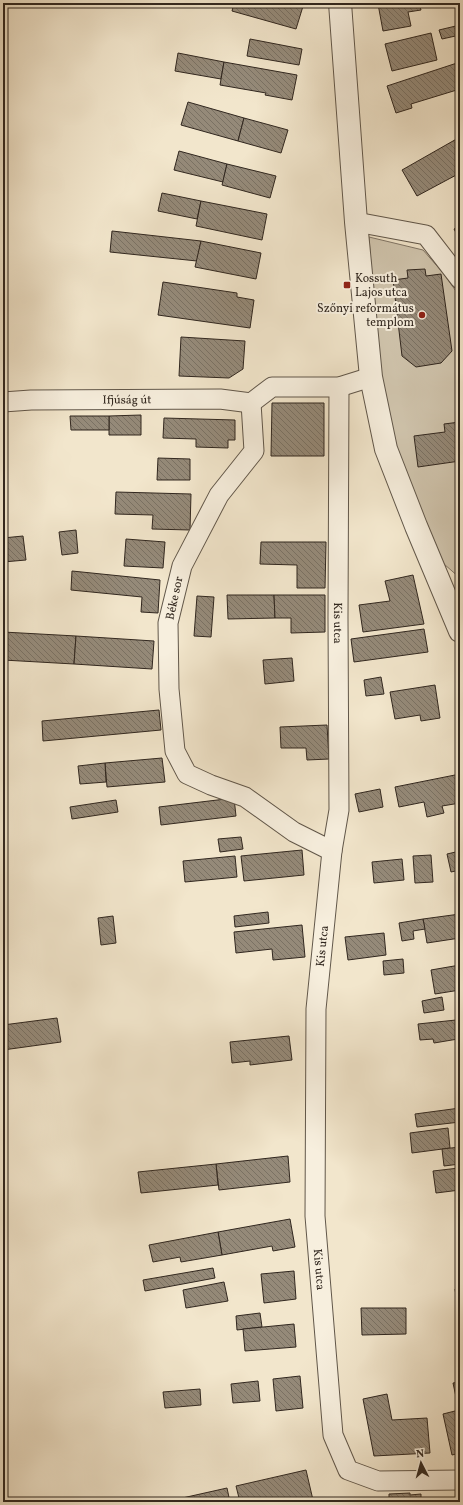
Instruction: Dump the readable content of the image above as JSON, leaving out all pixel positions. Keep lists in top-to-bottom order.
{
  "streets": {
    "street": ["Ifjúság út", "Béke sor", "Kis utca"]
  },
  "crossings": [
    ["Ifjúság út", "Béke sor"],
    ["Béke sor", "Kis utca"]
  ],
  "places": {
    "transit": ["Kossuth Lajos utca"],
    "other": ["Szőnyi református templom"]
  },
  "north": "top"
}
